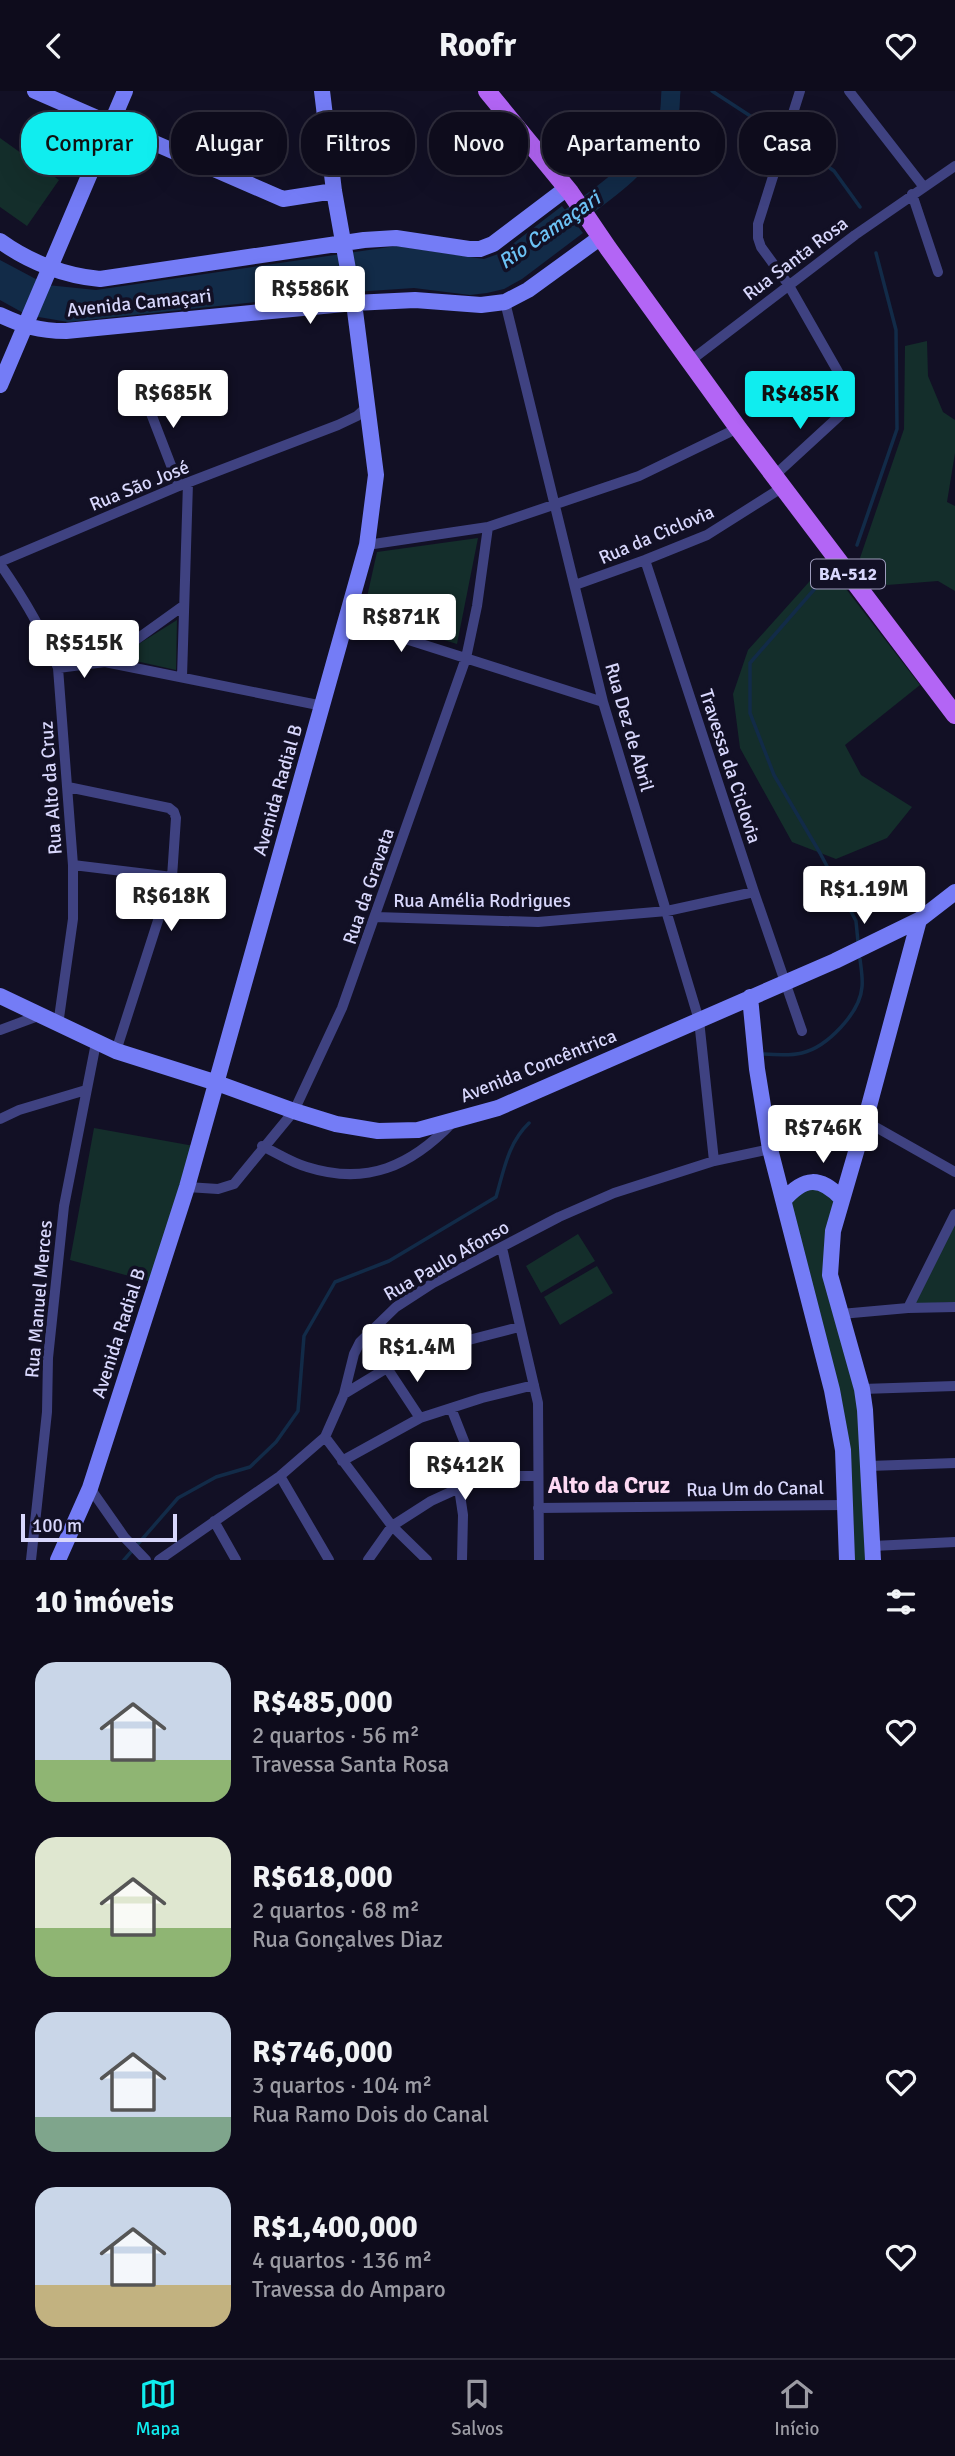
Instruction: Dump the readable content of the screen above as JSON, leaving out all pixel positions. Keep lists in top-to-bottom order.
{
  "streets": {
    "main road": ["BA-512"],
    "street": [
      "Rua Santa Rosa",
      "Avenida Camaçari",
      "Rua São José",
      "Rua da Ciclovia",
      "Rua Dez de Abril",
      "Travessa da Ciclovia",
      "Rua Alto da Cruz",
      "Avenida Radial B",
      "Rua da Gravata",
      "Rua Amélia Rodrigues",
      "Avenida Concêntrica",
      "Rua Paulo Afonso",
      "Rua Manuel Merces",
      "Rua Um do Canal"
    ]
  },
  "crossings": [
    ["Rua Santa Rosa", "Rua da Ciclovia"],
    ["Rua Santa Rosa", "BA-512"],
    ["Avenida Camaçari", "BA-512"],
    ["Avenida Camaçari", "Rua Dez de Abril"],
    ["Avenida Camaçari", "Avenida Radial B"],
    ["Rua São José", "Rua Alto da Cruz"],
    ["Rua São José", "Avenida Radial B"],
    ["Rua da Ciclovia", "BA-512"],
    ["Rua da Ciclovia", "Rua Dez de Abril"],
    ["Rua da Ciclovia", "Travessa da Ciclovia"],
    ["Rua Dez de Abril", "Rua Amélia Rodrigues"],
    ["Rua Dez de Abril", "Avenida Concêntrica"],
    ["Rua Dez de Abril", "Rua Paulo Afonso"],
    ["Travessa da Ciclovia", "Rua Amélia Rodrigues"],
    ["Travessa da Ciclovia", "Avenida Concêntrica"],
    ["Rua Alto da Cruz", "Avenida Concêntrica"],
    ["Avenida Radial B", "Rua da Gravata"],
    ["Avenida Radial B", "Avenida Concêntrica"],
    ["Rua da Gravata", "Rua Amélia Rodrigues"],
    ["Rua da Gravata", "Avenida Concêntrica"],
    ["Avenida Concêntrica", "Rua Manuel Merces"]
  ],
  "districts": ["Alto da Cruz"],
  "water": ["Rio Camaçari"],
  "scale_bar": "100 m",
  "page": {
    "header": "Roofr",
    "chip": [
      "Comprar",
      "Alugar",
      "Filtros",
      "Novo",
      "Apartamento",
      "Casa"
    ],
    "price": [
      "R$586K",
      "R$685K",
      "R$485K",
      "R$871K",
      "R$515K",
      "R$1.19M",
      "R$618K",
      "R$746K",
      "R$1.4M",
      "R$412K"
    ],
    "scale": "100 m",
    "heading": "10 imóveis",
    "list": [
      {
        "name": "R$485,000",
        "note": "2 quartos · 56 m² · Travessa Santa Rosa"
      },
      {
        "name": "R$618,000",
        "note": "2 quartos · 68 m² · Rua Gonçalves Diaz"
      },
      {
        "name": "R$746,000",
        "note": "3 quartos · 104 m² · Rua Ramo Dois do Canal"
      },
      {
        "name": "R$1,400,000",
        "note": "4 quartos · 136 m² · Travessa do Amparo"
      }
    ],
    "tabs": ["Mapa", "Salvos", "Início"]
  }
}
